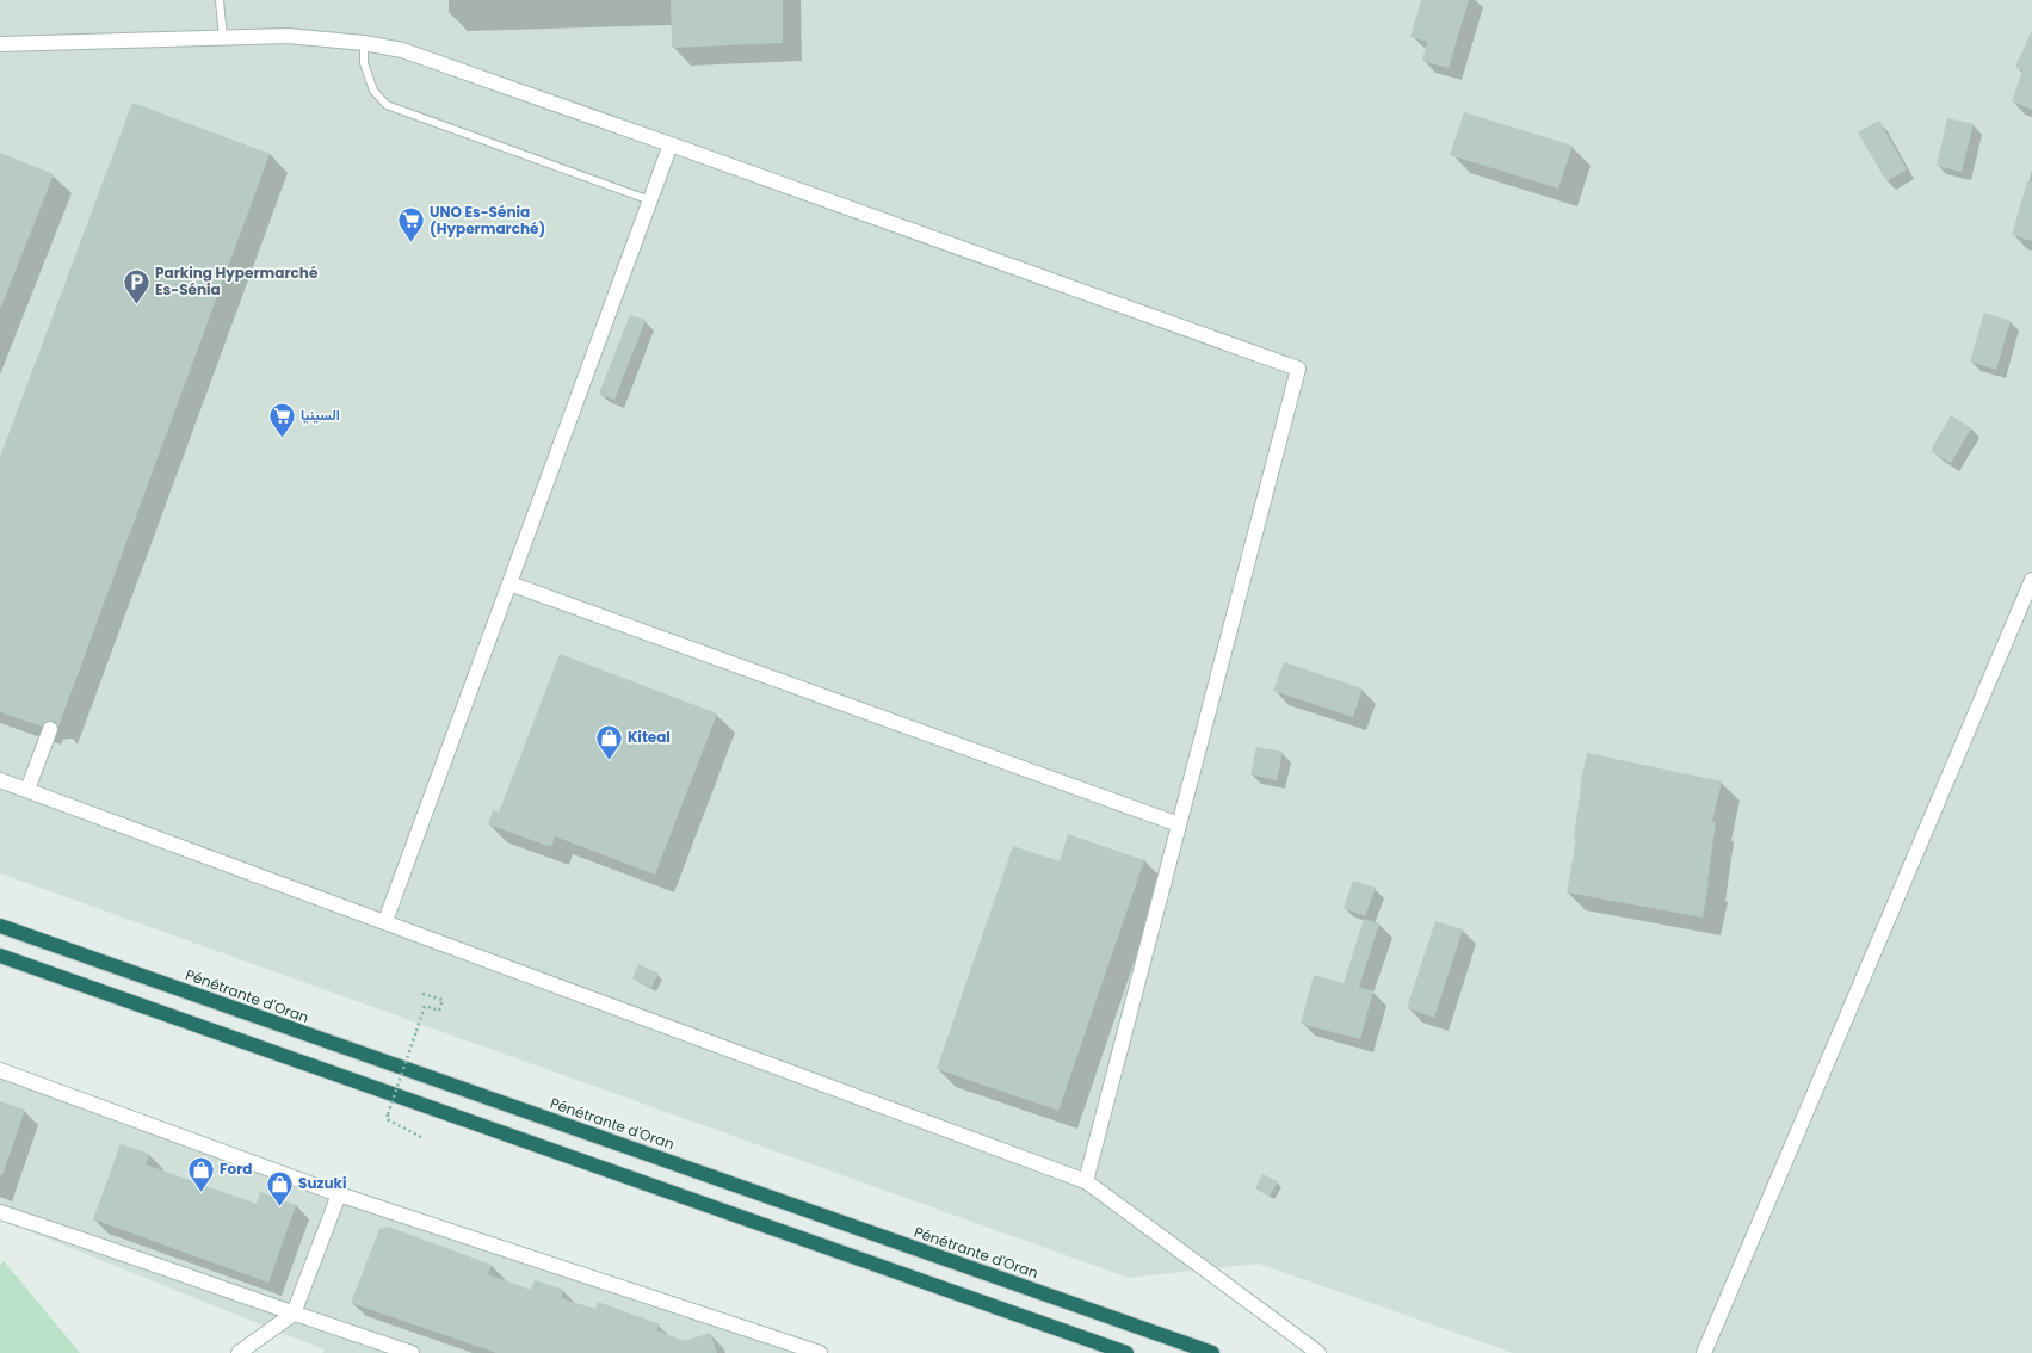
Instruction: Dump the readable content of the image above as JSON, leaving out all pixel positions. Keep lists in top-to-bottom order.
{
  "streets": {
    "highway": ["Pénétrante d'Oran"]
  },
  "places": {
    "supermarket": ["UNO Es-Sénia (Hypermarché)", "السينيا"],
    "parking": ["Parking Hypermarché Es-Sénia"],
    "shop": ["Kiteal", "Ford", "Suzuki"]
  }
}
